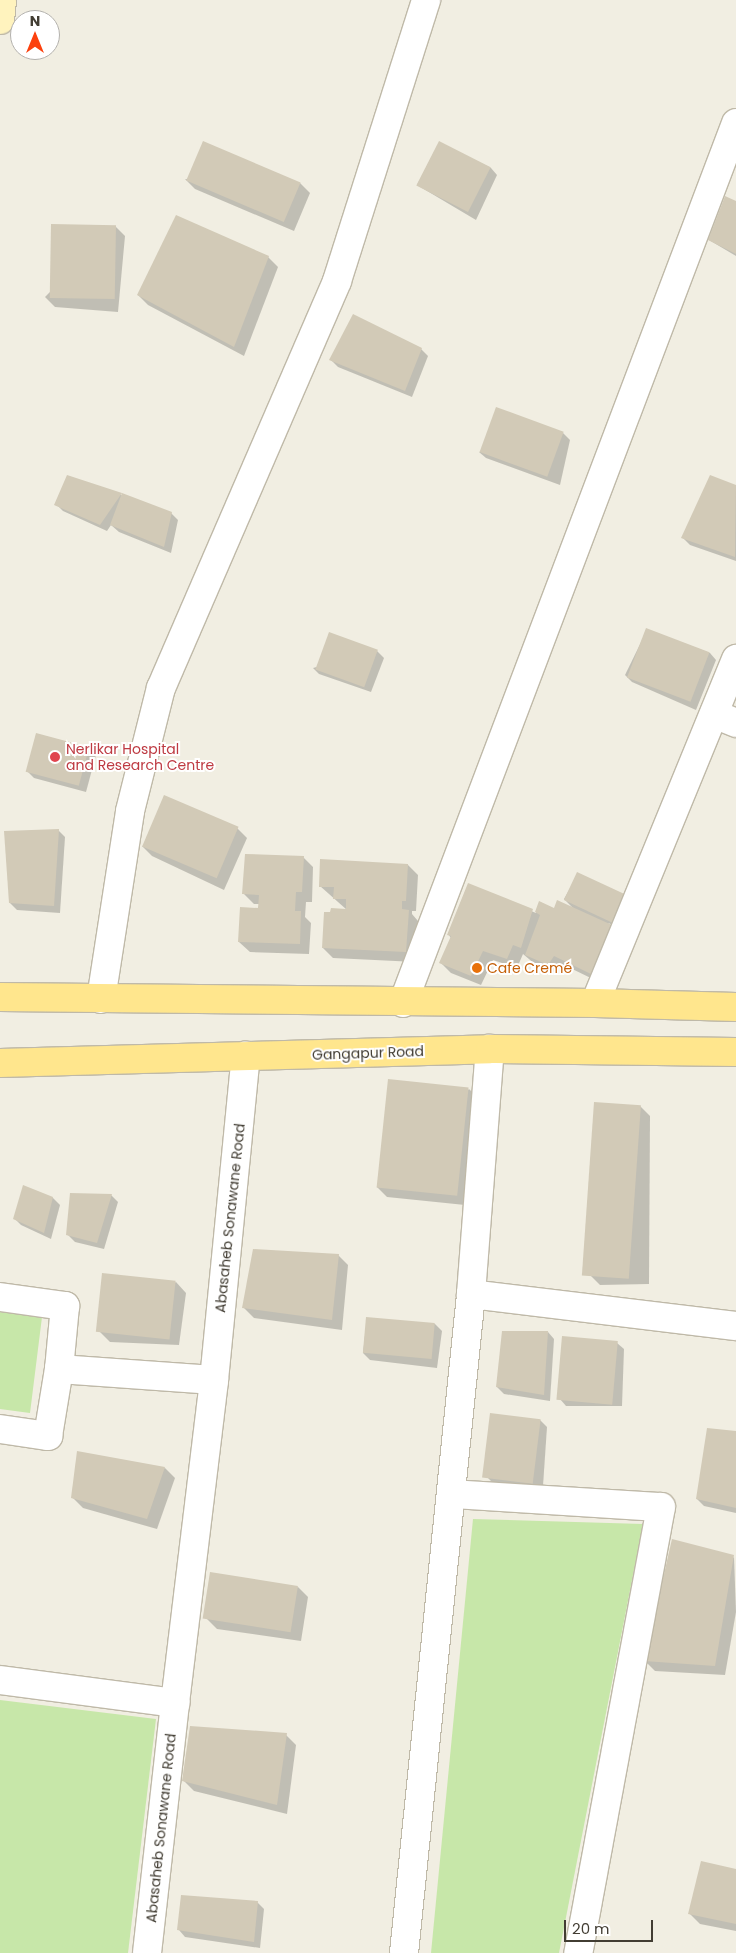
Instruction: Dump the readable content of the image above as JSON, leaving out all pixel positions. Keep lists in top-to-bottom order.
{
  "streets": {
    "main road": ["Gangapur Road"],
    "street": ["Abasaheb Sonawane Road"]
  },
  "crossings": [
    ["Gangapur Road", "Abasaheb Sonawane Road"]
  ],
  "places": ["Nerlikar Hospital and Research Centre", "Cafe Cremé"],
  "scale_bar": "20 m",
  "north": "top"
}
